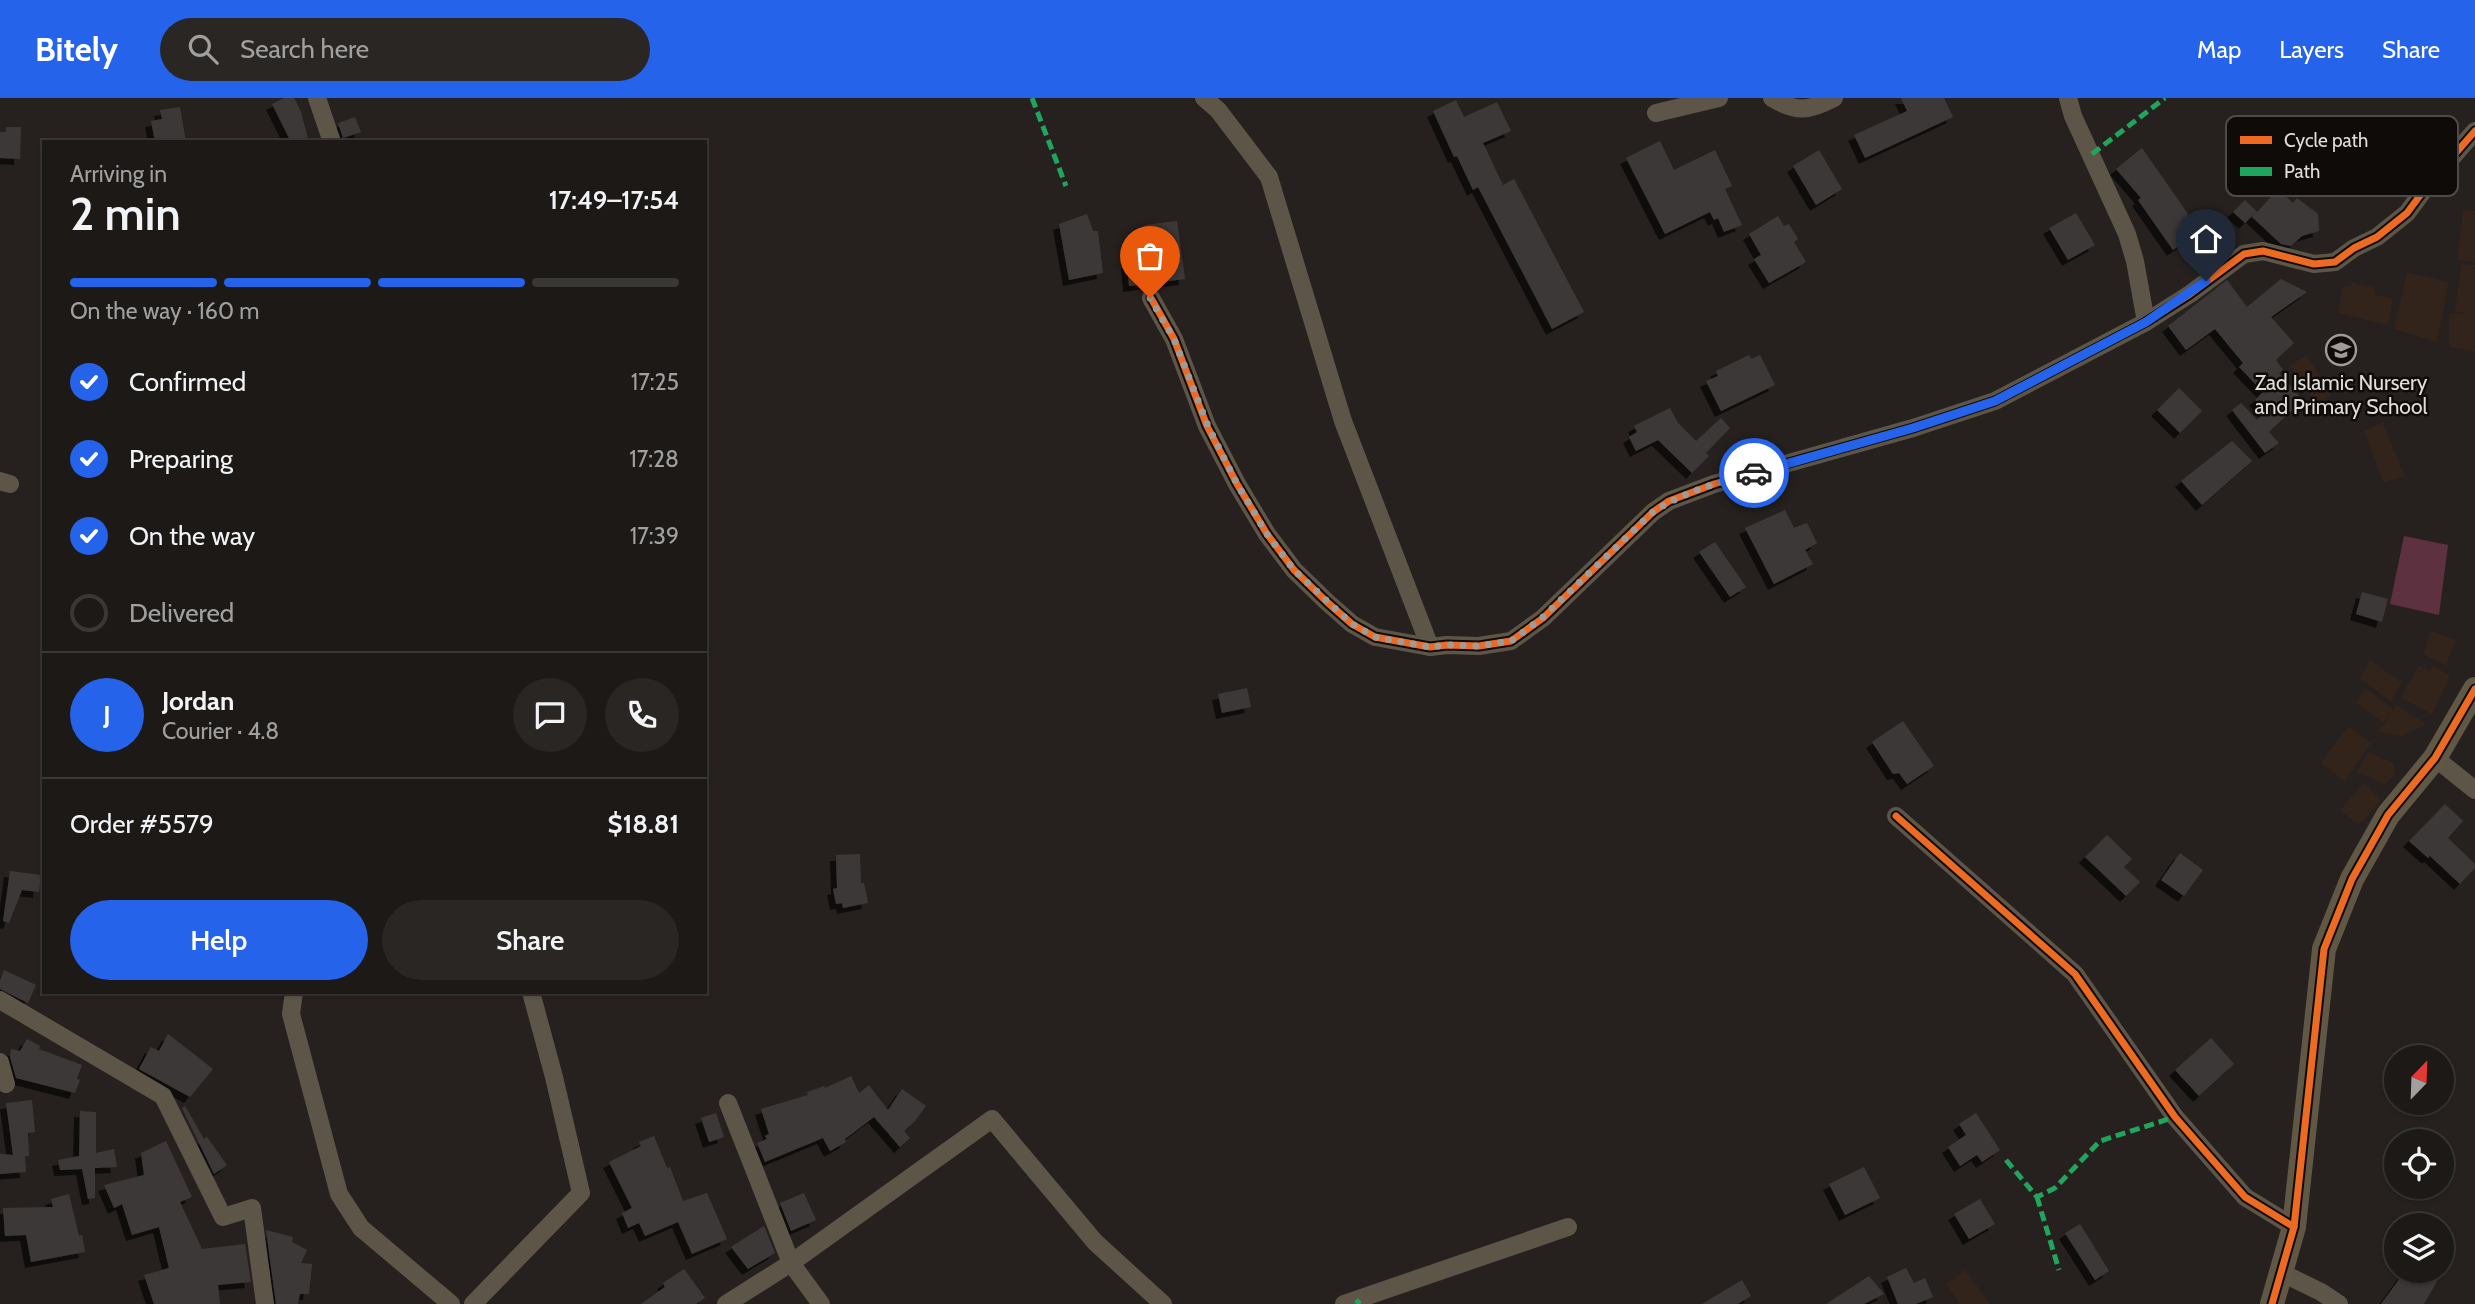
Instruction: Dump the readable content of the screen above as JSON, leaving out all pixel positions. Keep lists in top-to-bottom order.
{
  "places": {
    "school or university": ["Zad Islamic Nursery and Primary School"]
  },
  "legend": ["Cycle path", "Path"],
  "north": "top right",
  "page": {
    "header": "Bitely",
    "search": "Search here",
    "nav": ["Map", "Layers", "Share"],
    "heading": ["2 min", "Arriving in", "17:49–17:54"],
    "panel": [
      "Jordan",
      "Courier · 4.8",
      "Order #5579",
      "$18.81"
    ],
    "bar": "On the way · 160 m",
    "list": [
      ["Confirmed", "17:25"],
      ["Preparing", "17:28"],
      ["On the way", "17:39"],
      "Delivered"
    ],
    "round": "J",
    "buttons": ["Help", "Share"]
  }
}
